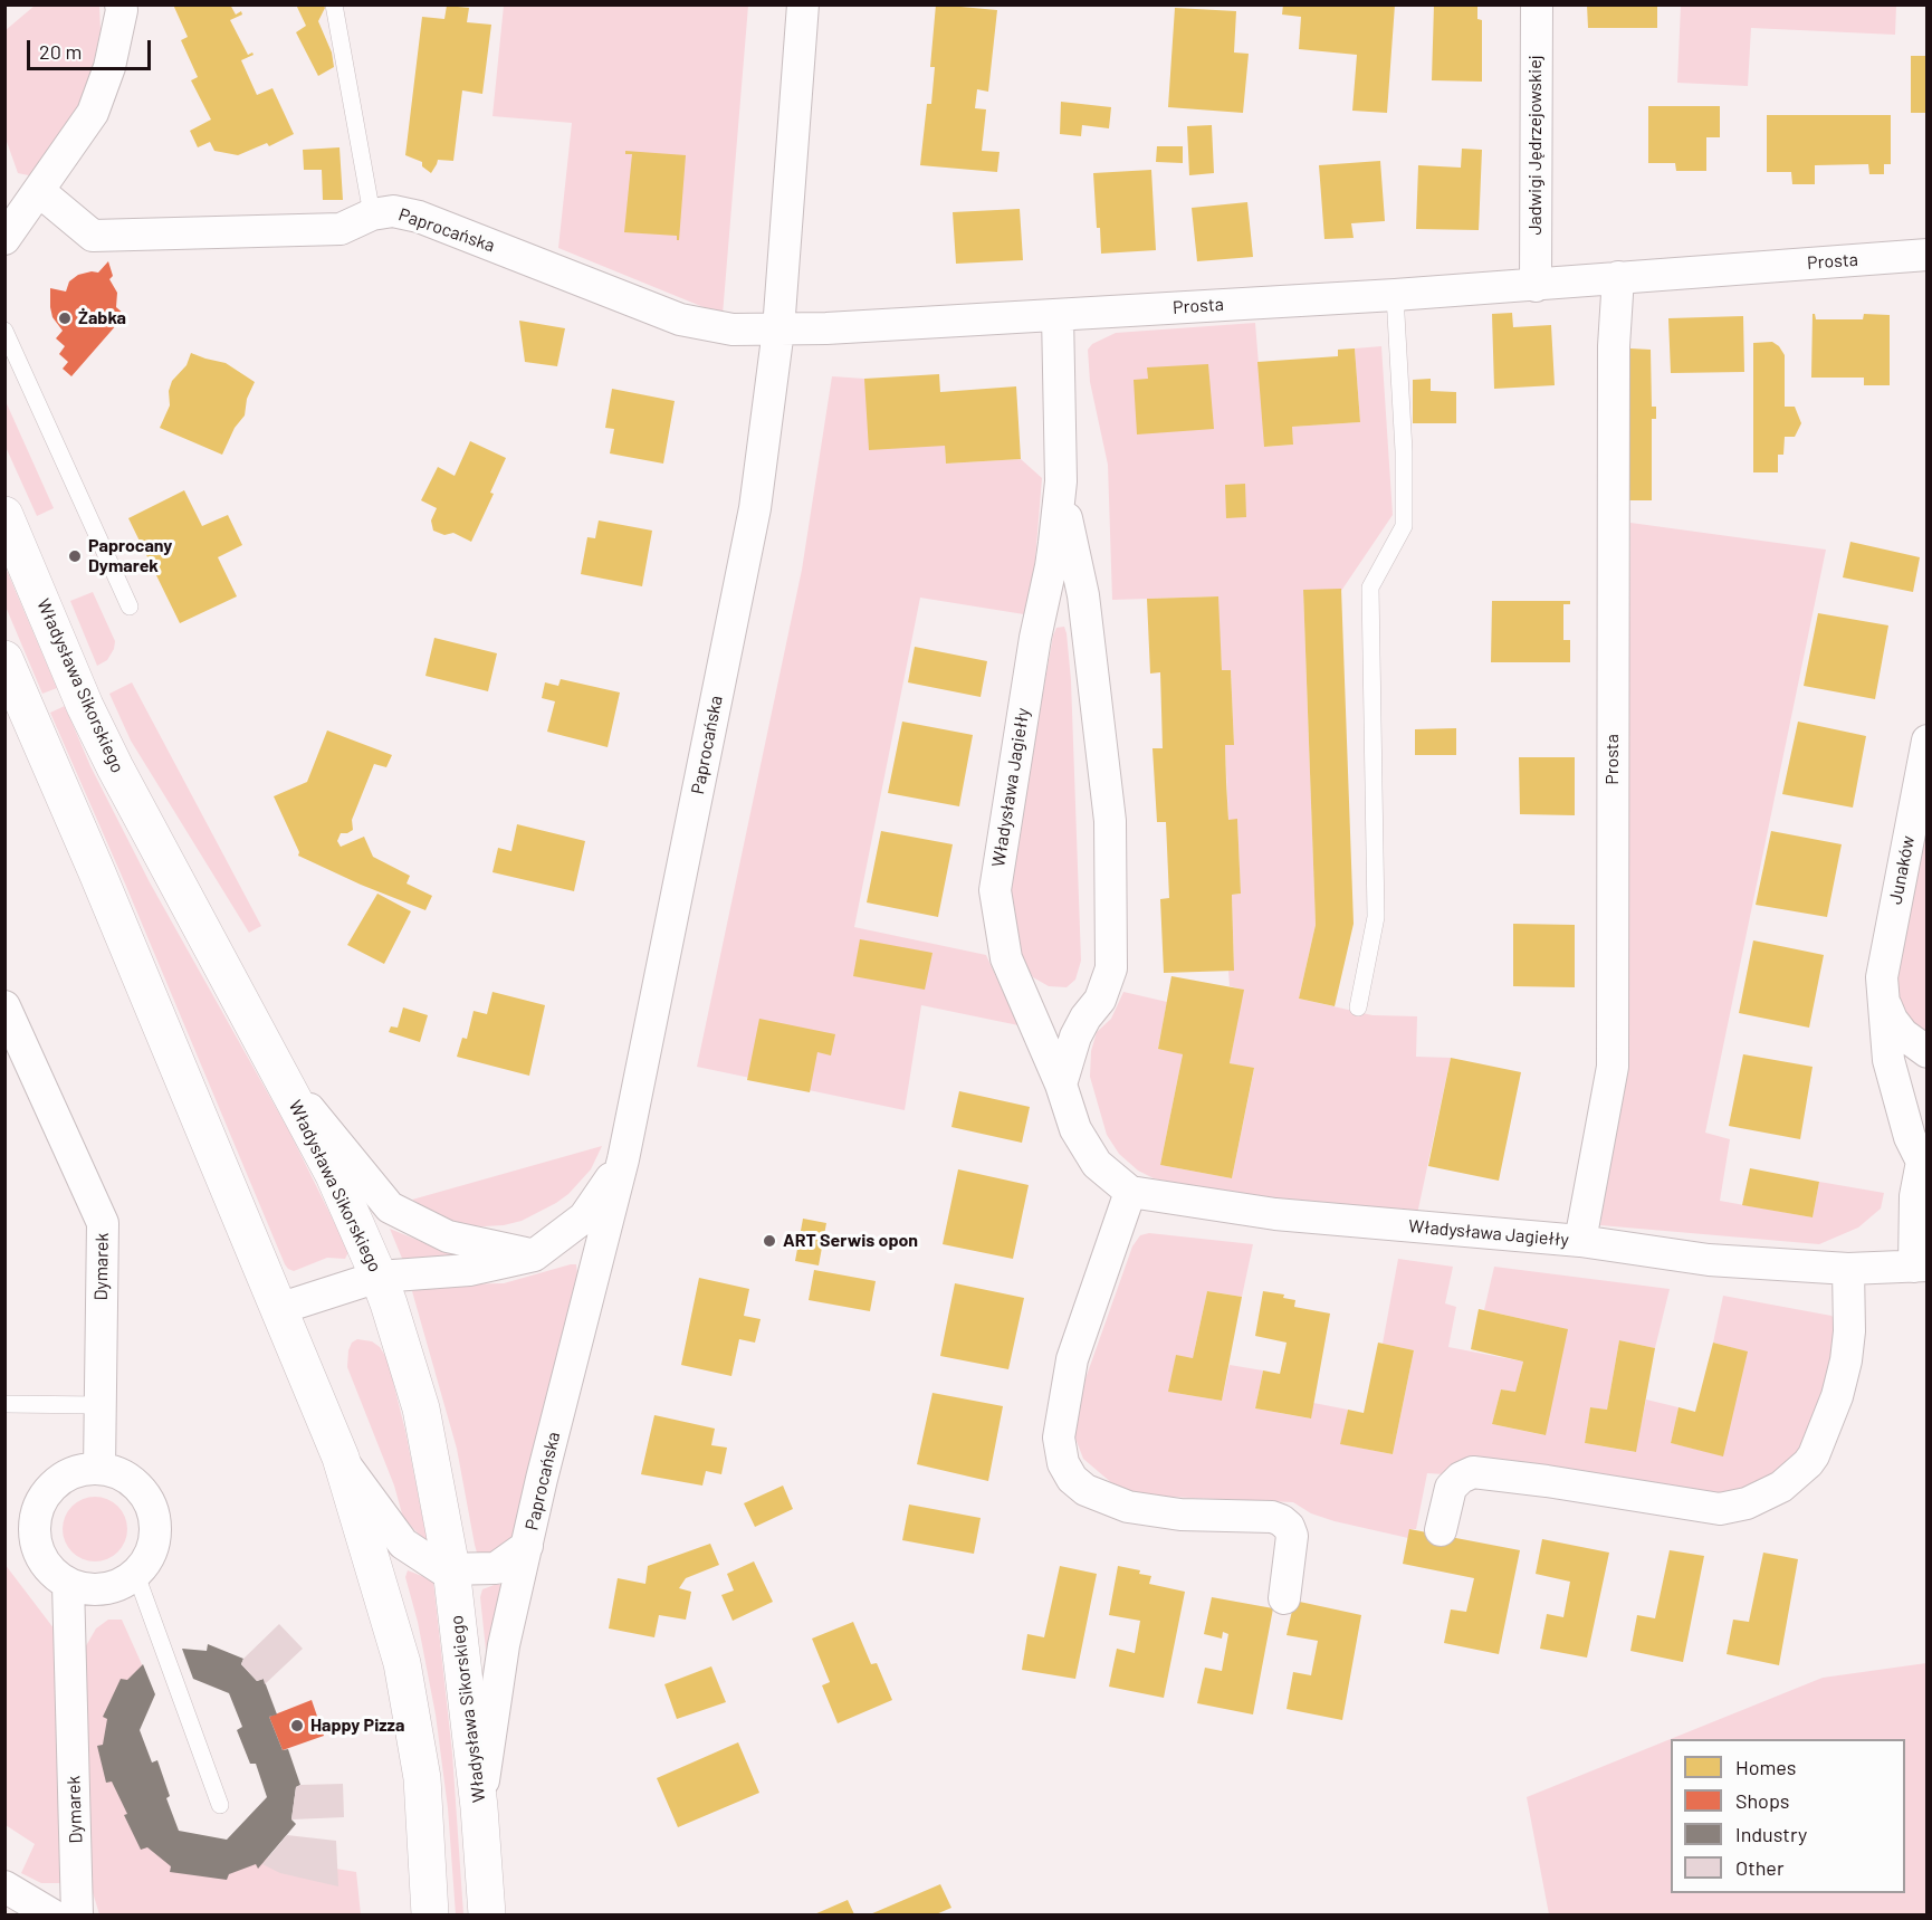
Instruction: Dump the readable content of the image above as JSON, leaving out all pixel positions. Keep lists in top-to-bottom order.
{
  "streets": {
    "street": [
      "Jadwigi Jędrzejowskiej",
      "Paprocańska",
      "Prosta",
      "Władysława Sikorskiego",
      "Władysława Jagiełły",
      "Junaków",
      "Dymarek"
    ]
  },
  "crossings": [
    ["Jadwigi Jędrzejowskiej", "Prosta"],
    ["Paprocańska", "Prosta"],
    ["Paprocańska", "Władysława Sikorskiego"],
    ["Prosta", "Władysława Jagiełły"],
    ["Władysława Jagiełły", "Junaków"]
  ],
  "places": [
    "Żabka",
    "Paprocany Dymarek",
    "ART Serwis opon",
    "Happy Pizza"
  ],
  "legend": [
    "Homes",
    "Shops",
    "Industry",
    "Other"
  ],
  "scale_bar": "20 m"
}
